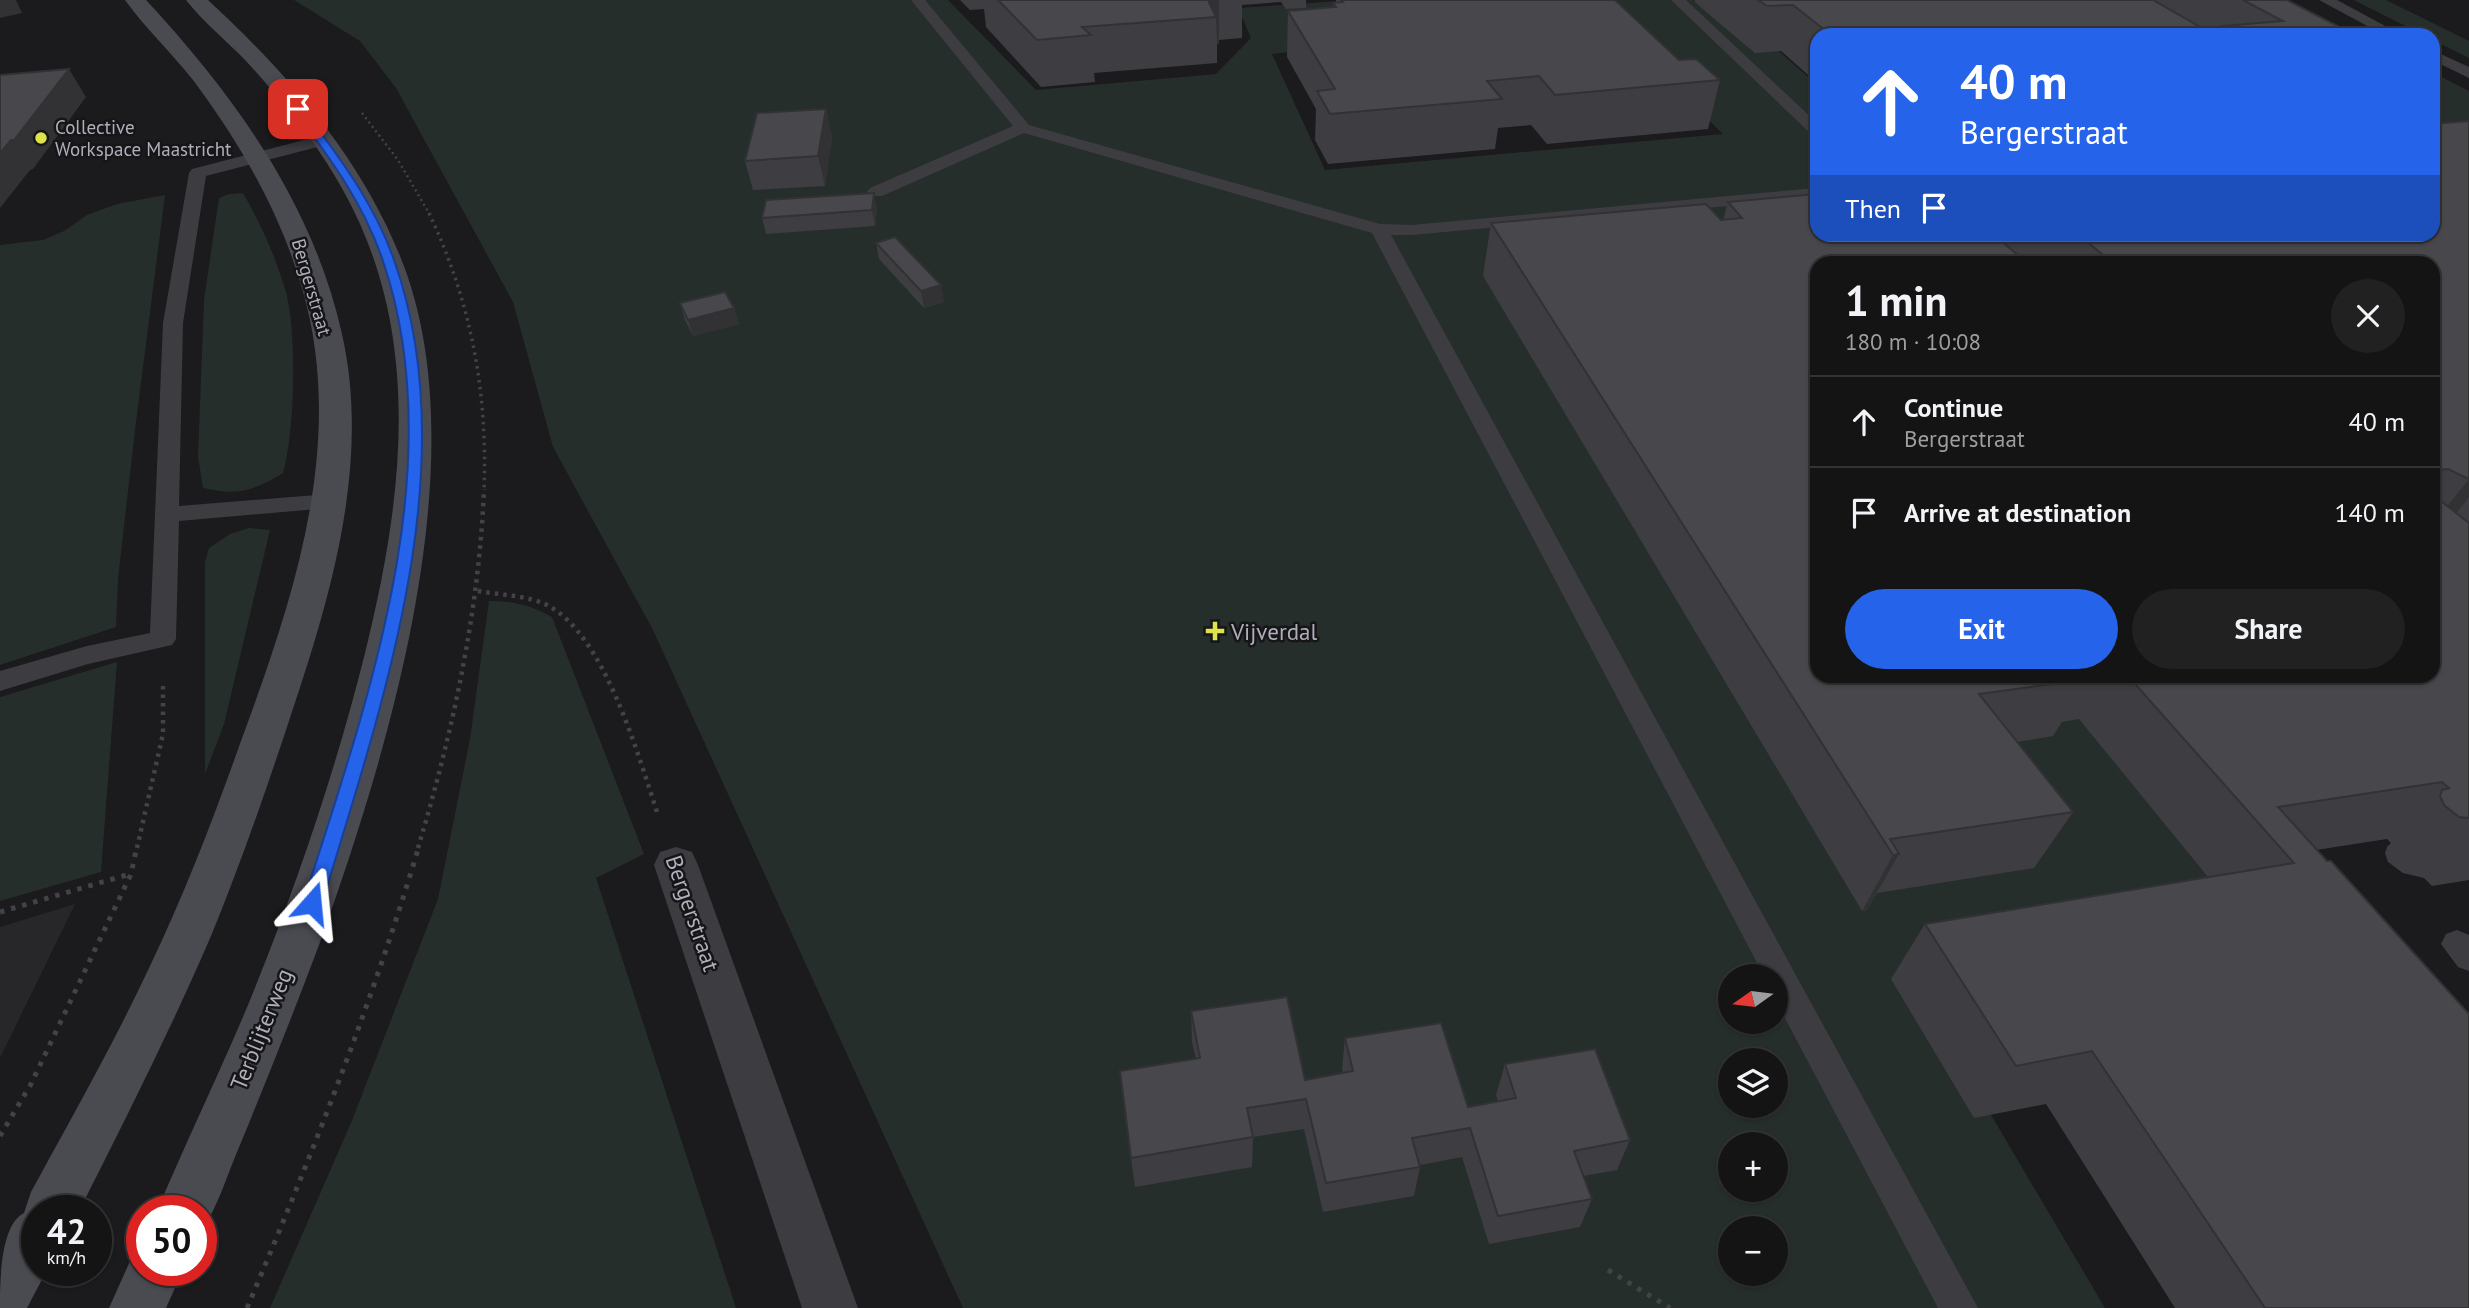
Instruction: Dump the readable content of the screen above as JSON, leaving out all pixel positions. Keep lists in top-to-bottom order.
{
  "streets": {
    "main road": ["Bergerstraat", "Terblijterweg"]
  },
  "places": {
    "other": ["Collective Workspace Maastricht"],
    "health": ["Vijverdal"]
  },
  "north": "left",
  "page": {
    "turn": ["40 m", "Bergerstraat"],
    "then": "Then",
    "heading": ["1 min", "180 m · 10:08"],
    "list": [
      {
        "name": "Continue",
        "note": "Bergerstraat",
        "value": "40 m"
      },
      {
        "name": "Arrive at destination",
        "value": "140 m"
      }
    ],
    "buttons": ["Exit", "Share"],
    "map_buttons": ["+", "−"],
    "speed": "42 km/h",
    "limit": "50"
  }
}
